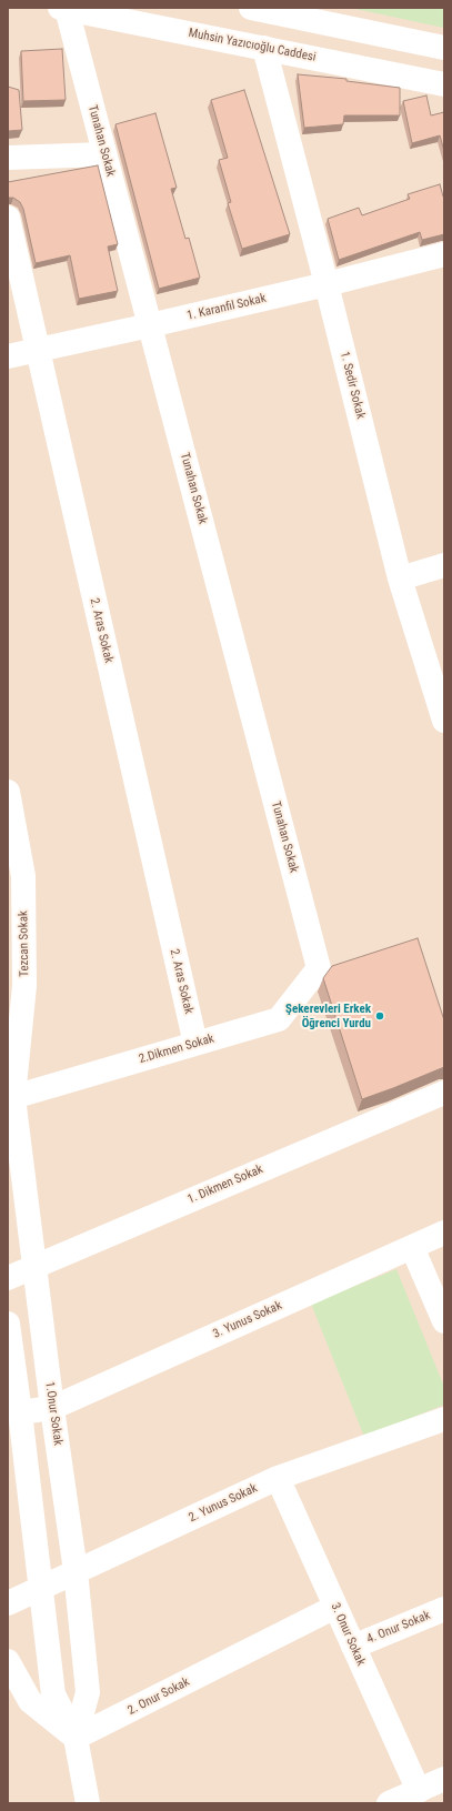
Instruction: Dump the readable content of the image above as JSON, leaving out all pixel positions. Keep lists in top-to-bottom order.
{
  "streets": {
    "street": [
      "Muhsin Yazıcıoğlu Caddesi",
      "Tunahan Sokak",
      "1. Karanfil Sokak",
      "1. Sedir Sokak",
      "2. Aras Sokak",
      "Tezcan Sokak",
      "2.Dikmen Sokak",
      "1. Dikmen Sokak",
      "3. Yunus Sokak",
      "1.Onur Sokak",
      "2. Yunus Sokak",
      "4. Onur Sokak",
      "3. Onur Sokak",
      "2. Onur Sokak"
    ]
  },
  "crossings": [
    ["Muhsin Yazıcıoğlu Caddesi", "Tunahan Sokak"],
    ["Muhsin Yazıcıoğlu Caddesi", "1. Sedir Sokak"],
    ["Tunahan Sokak", "1. Karanfil Sokak"],
    ["Tunahan Sokak", "2.Dikmen Sokak"],
    ["1. Karanfil Sokak", "1. Sedir Sokak"],
    ["1. Karanfil Sokak", "2. Aras Sokak"],
    ["2. Aras Sokak", "2.Dikmen Sokak"],
    ["Tezcan Sokak", "2.Dikmen Sokak"],
    ["Tezcan Sokak", "1.Onur Sokak"],
    ["2.Dikmen Sokak", "1.Onur Sokak"],
    ["1. Dikmen Sokak", "1.Onur Sokak"],
    ["3. Yunus Sokak", "1.Onur Sokak"],
    ["1.Onur Sokak", "2. Yunus Sokak"],
    ["1.Onur Sokak", "2. Onur Sokak"],
    ["2. Yunus Sokak", "3. Onur Sokak"],
    ["4. Onur Sokak", "3. Onur Sokak"],
    ["3. Onur Sokak", "2. Onur Sokak"]
  ],
  "places": ["Şekerevleri Erkek Öğrenci Yurdu"]
}
